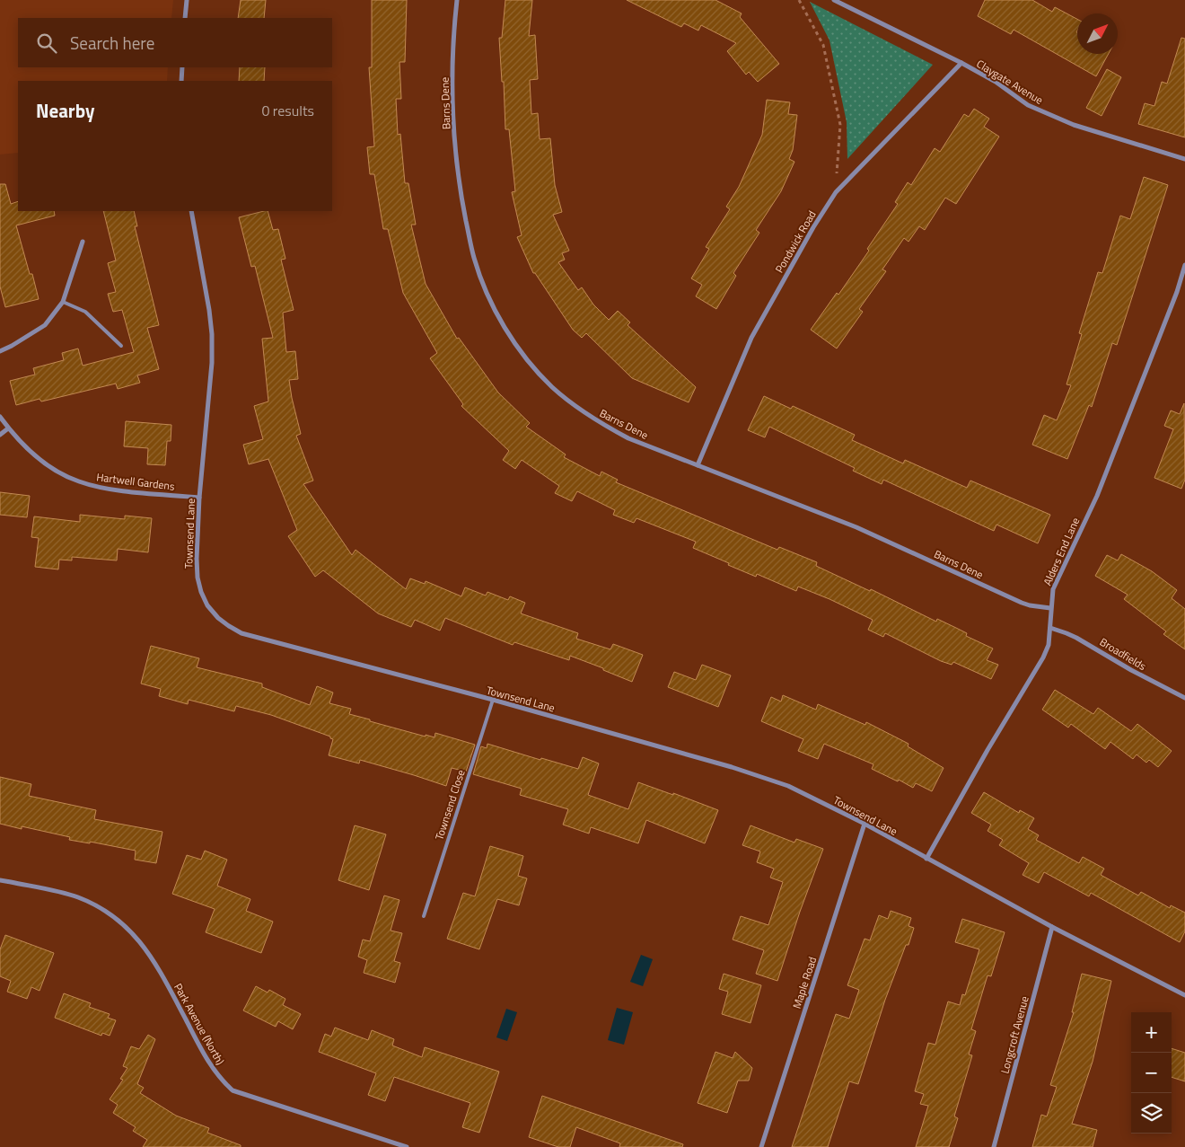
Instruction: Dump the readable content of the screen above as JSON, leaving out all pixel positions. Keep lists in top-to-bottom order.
{
  "streets": {
    "street": [
      "Claygate Avenue",
      "Barns Dene",
      "Pondwick Road",
      "Hartwell Gardens",
      "Townsend Lane",
      "Alders End Lane",
      "Broadfields",
      "Maple Road",
      "Park Avenue (North)",
      "Longcroft Avenue"
    ],
    "lane": ["Townsend Close"]
  },
  "crossings": [
    ["Claygate Avenue", "Pondwick Road"],
    ["Barns Dene", "Pondwick Road"],
    ["Barns Dene", "Alders End Lane"],
    ["Hartwell Gardens", "Townsend Lane"],
    ["Townsend Lane", "Alders End Lane"],
    ["Townsend Lane", "Townsend Close"],
    ["Townsend Lane", "Maple Road"],
    ["Townsend Lane", "Longcroft Avenue"],
    ["Alders End Lane", "Broadfields"]
  ],
  "north": "top right",
  "page": {
    "search": "Search here",
    "heading": ["Nearby", "0 results"],
    "map_buttons": ["+", "−"]
  }
}
